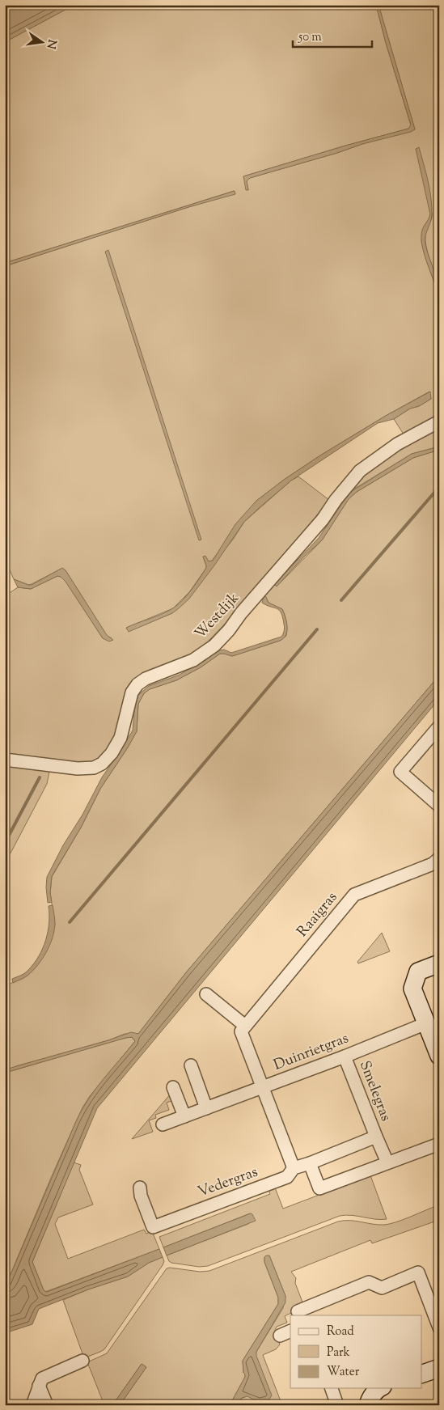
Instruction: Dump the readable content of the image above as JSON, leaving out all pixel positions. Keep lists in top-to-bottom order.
{
  "streets": {
    "street": [
      "Westdijk",
      "Raaigras",
      "Duinrietgras",
      "Smelegras",
      "Vedergras"
    ]
  },
  "crossings": [
    ["Duinrietgras", "Smelegras"],
    ["Smelegras", "Vedergras"]
  ],
  "legend": ["Road", "Park", "Water"],
  "scale_bar": "50 m",
  "north": "right"
}
